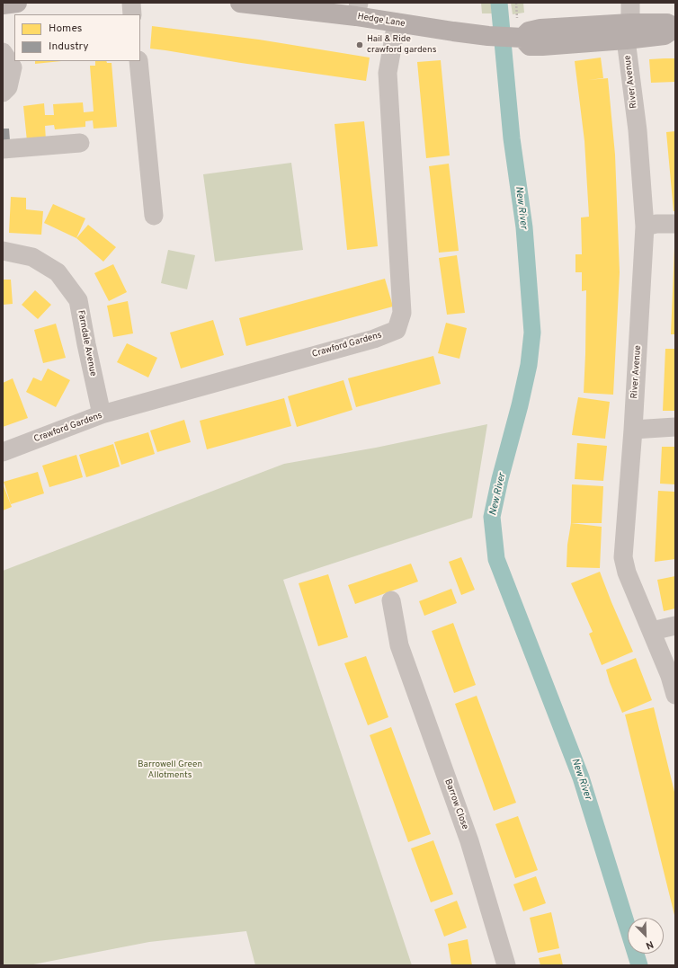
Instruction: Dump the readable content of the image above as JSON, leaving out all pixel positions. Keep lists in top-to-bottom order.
{
  "streets": {
    "main road": ["Hedge Lane"],
    "street": [
      "River Avenue",
      "Farndale Avenue",
      "Crawford Gardens",
      "Barrow Close"
    ]
  },
  "crossings": [
    ["Hedge Lane", "River Avenue"],
    ["Hedge Lane", "Crawford Gardens"],
    ["Farndale Avenue", "Crawford Gardens"]
  ],
  "water": ["New River"],
  "parks": ["Barrowell Green Allotments"],
  "places": ["Hail & Ride crawford gardens"],
  "legend": ["Homes", "Industry"],
  "north": "bottom right"
}
